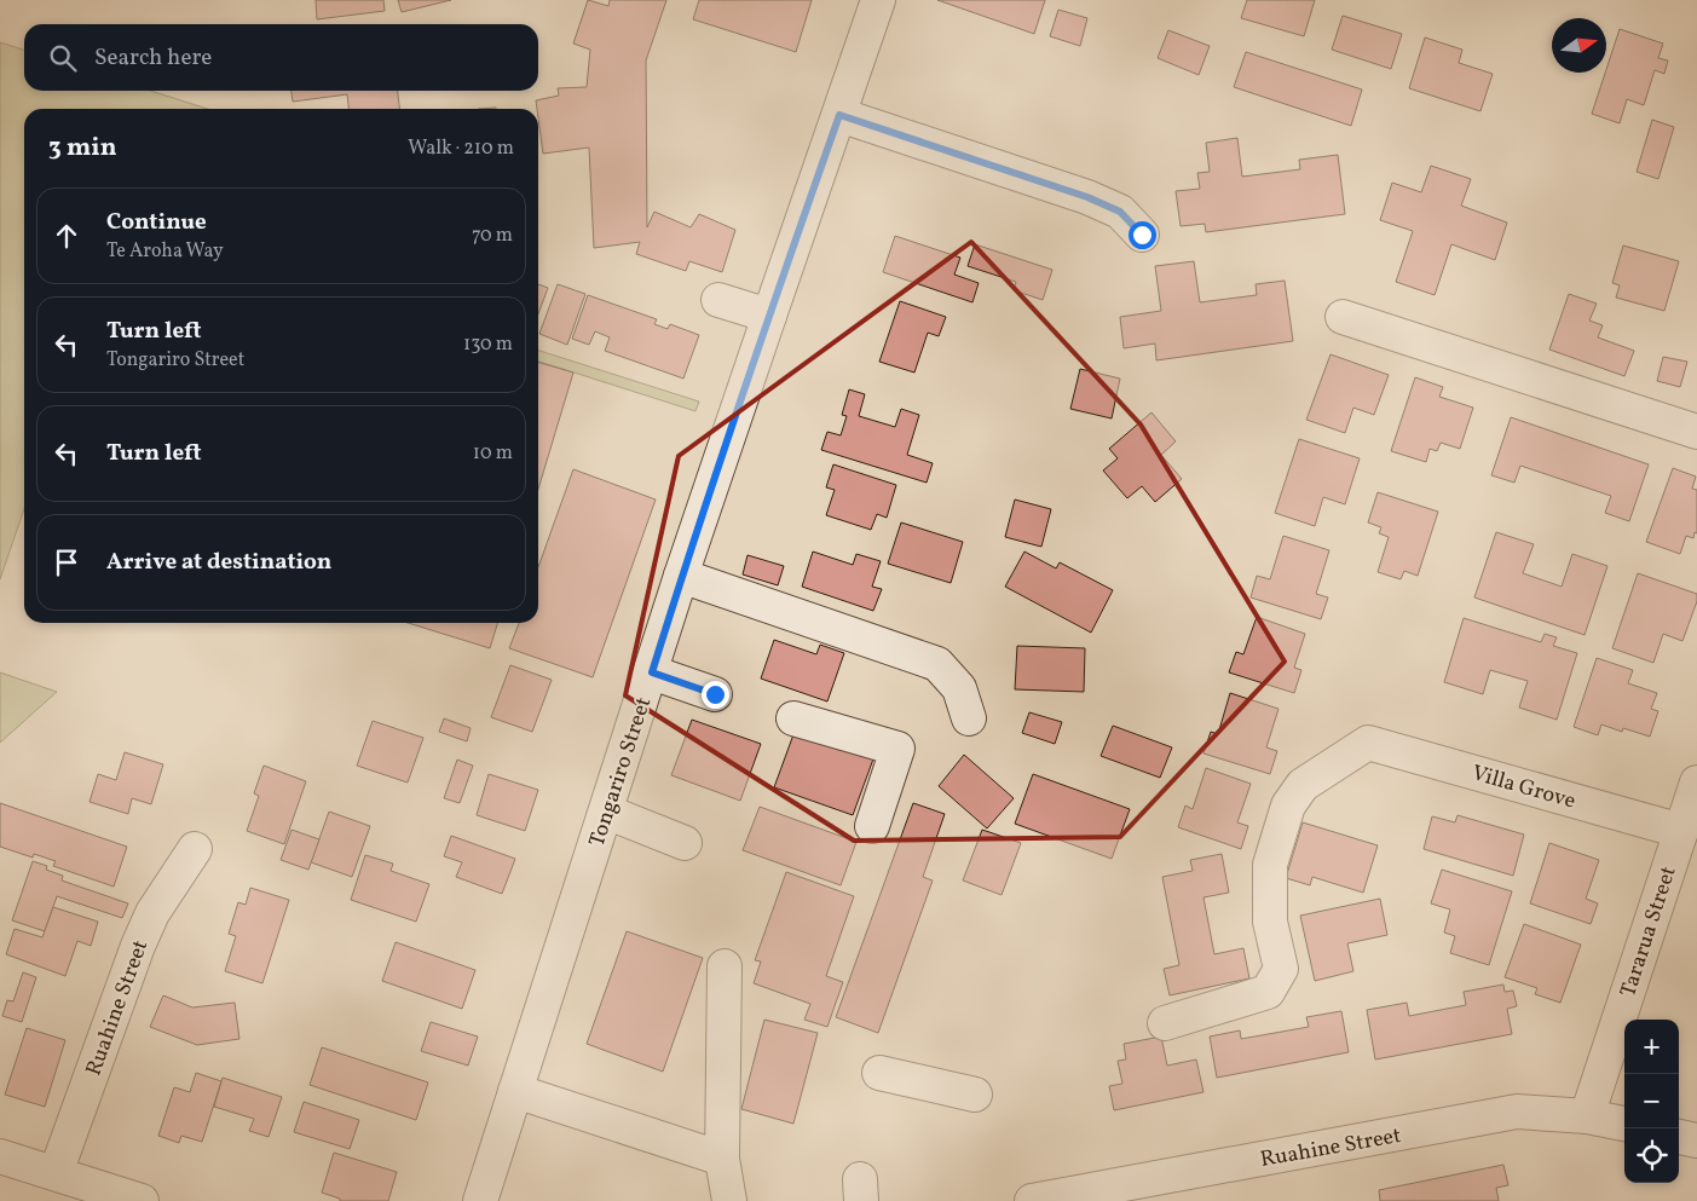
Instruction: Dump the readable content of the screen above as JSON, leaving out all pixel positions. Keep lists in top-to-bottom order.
{
  "streets": {
    "street": [
      "Tongariro Street",
      "Villa Grove",
      "Tararua Street",
      "Ruahine Street"
    ]
  },
  "crossings": [
    ["Villa Grove", "Tararua Street"],
    ["Tararua Street", "Ruahine Street"]
  ],
  "north": "right",
  "page": {
    "search": "Search here",
    "heading": ["3 min", "Walk · 210 m"],
    "list": [
      ["Continue", "Te Aroha Way", "70 m"],
      ["Turn left", "Tongariro Street", "130 m"],
      ["Turn left", "10 m"],
      "Arrive at destination"
    ],
    "map_buttons": ["+", "−"]
  }
}
